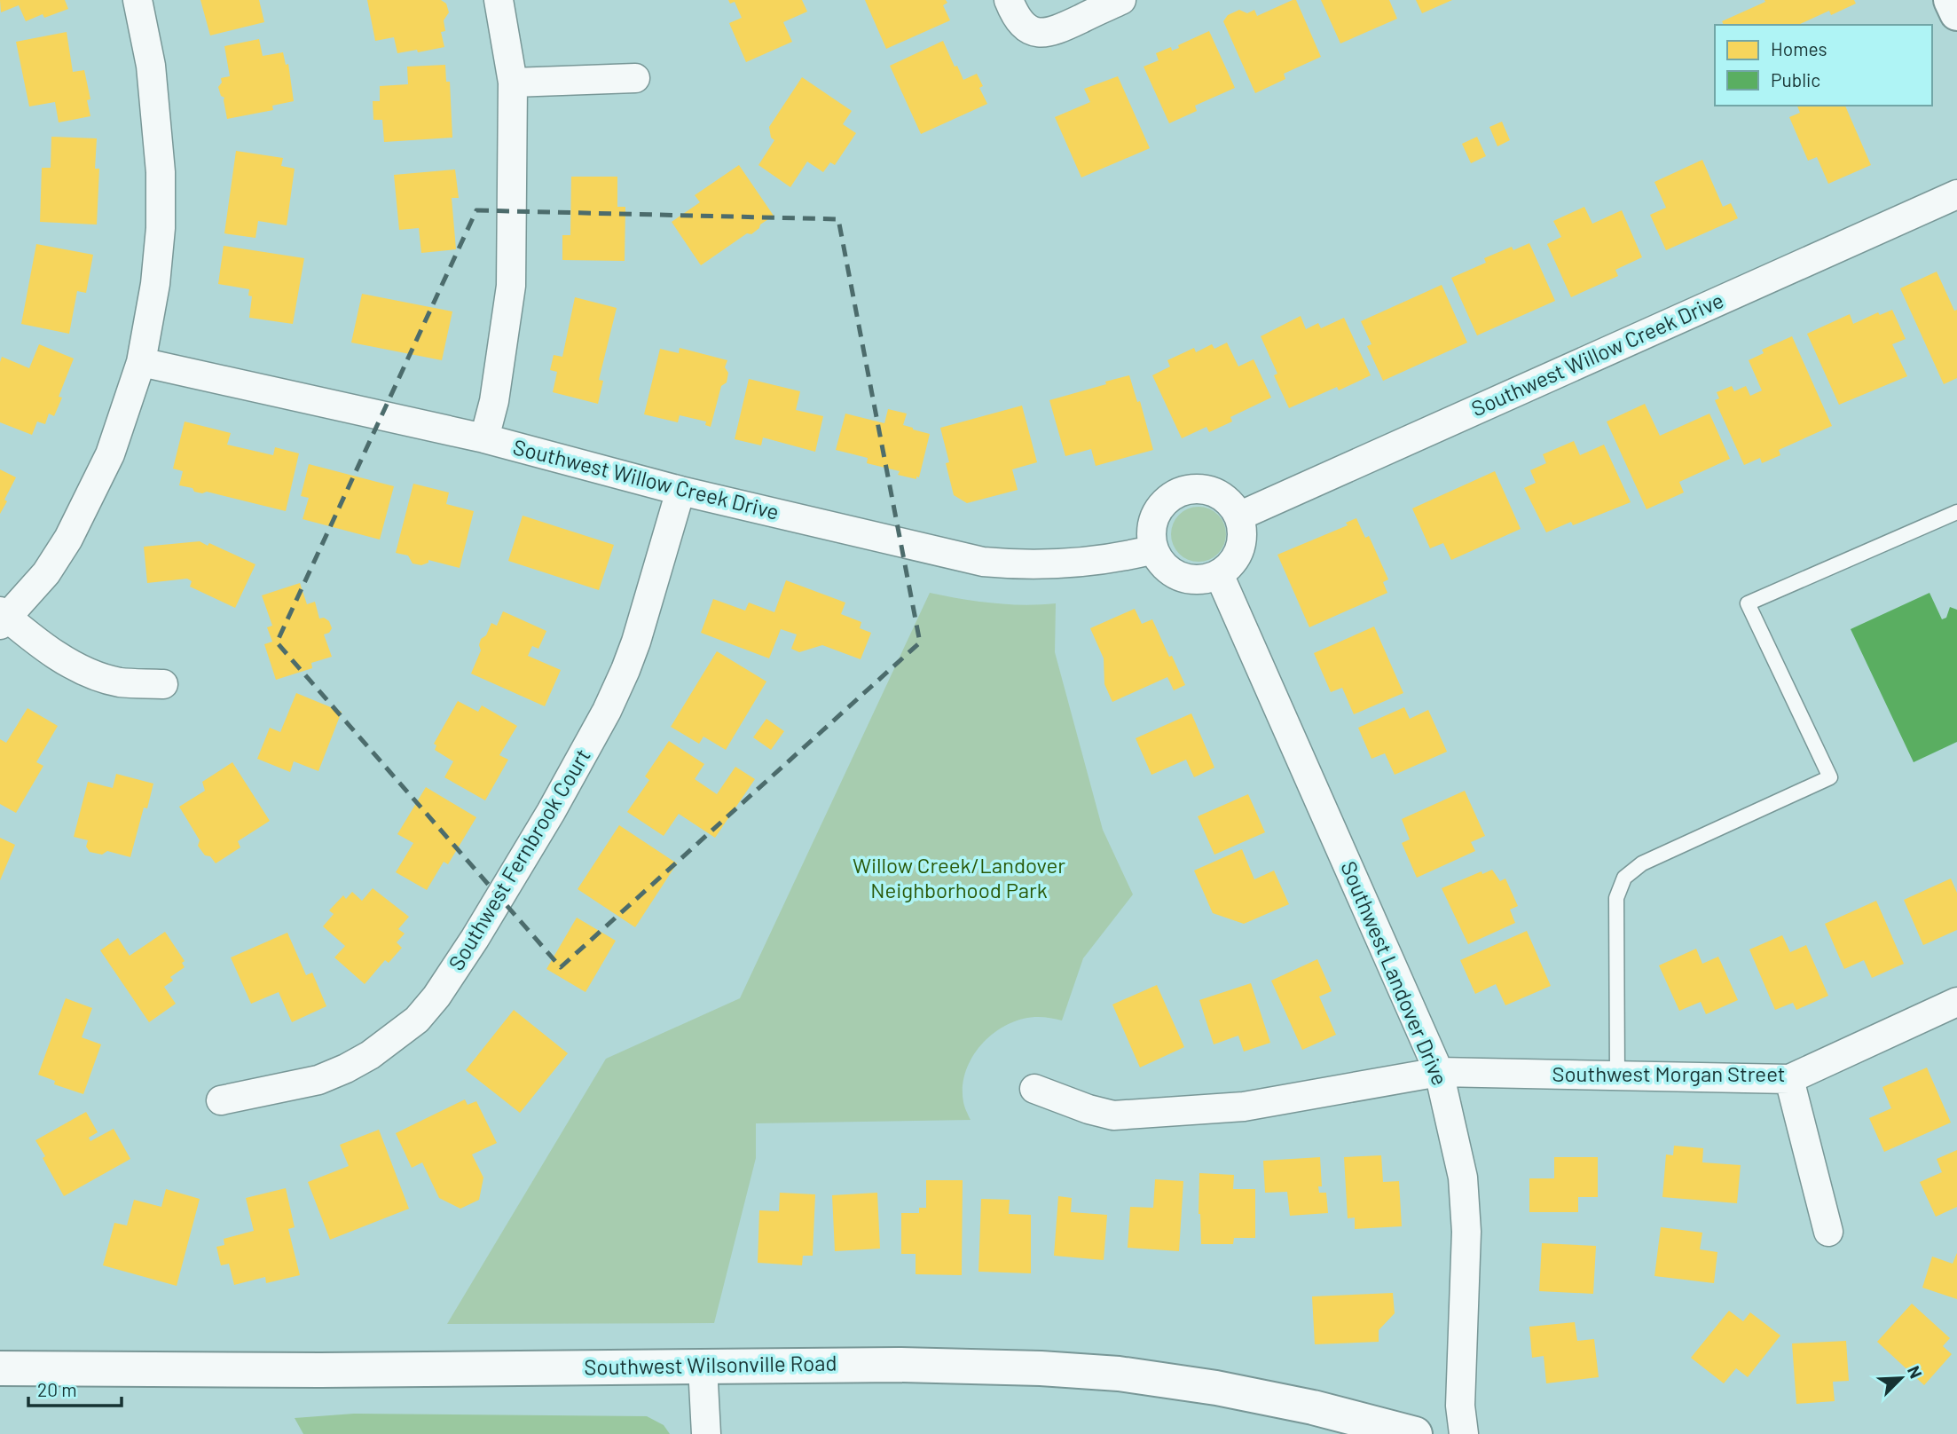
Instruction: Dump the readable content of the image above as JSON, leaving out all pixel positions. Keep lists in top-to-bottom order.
{
  "streets": {
    "main road": ["Southwest Wilsonville Road"],
    "street": [
      "Southwest Willow Creek Drive",
      "Southwest Fernbrook Court",
      "Southwest Landover Drive",
      "Southwest Morgan Street"
    ]
  },
  "crossings": [
    ["Southwest Willow Creek Drive", "Southwest Fernbrook Court"],
    ["Southwest Willow Creek Drive", "Southwest Landover Drive"],
    ["Southwest Landover Drive", "Southwest Morgan Street"]
  ],
  "parks": ["Willow Creek/Landover Neighborhood Park"],
  "legend": ["Homes", "Public"],
  "scale_bar": "20 m",
  "north": "top right"
}
